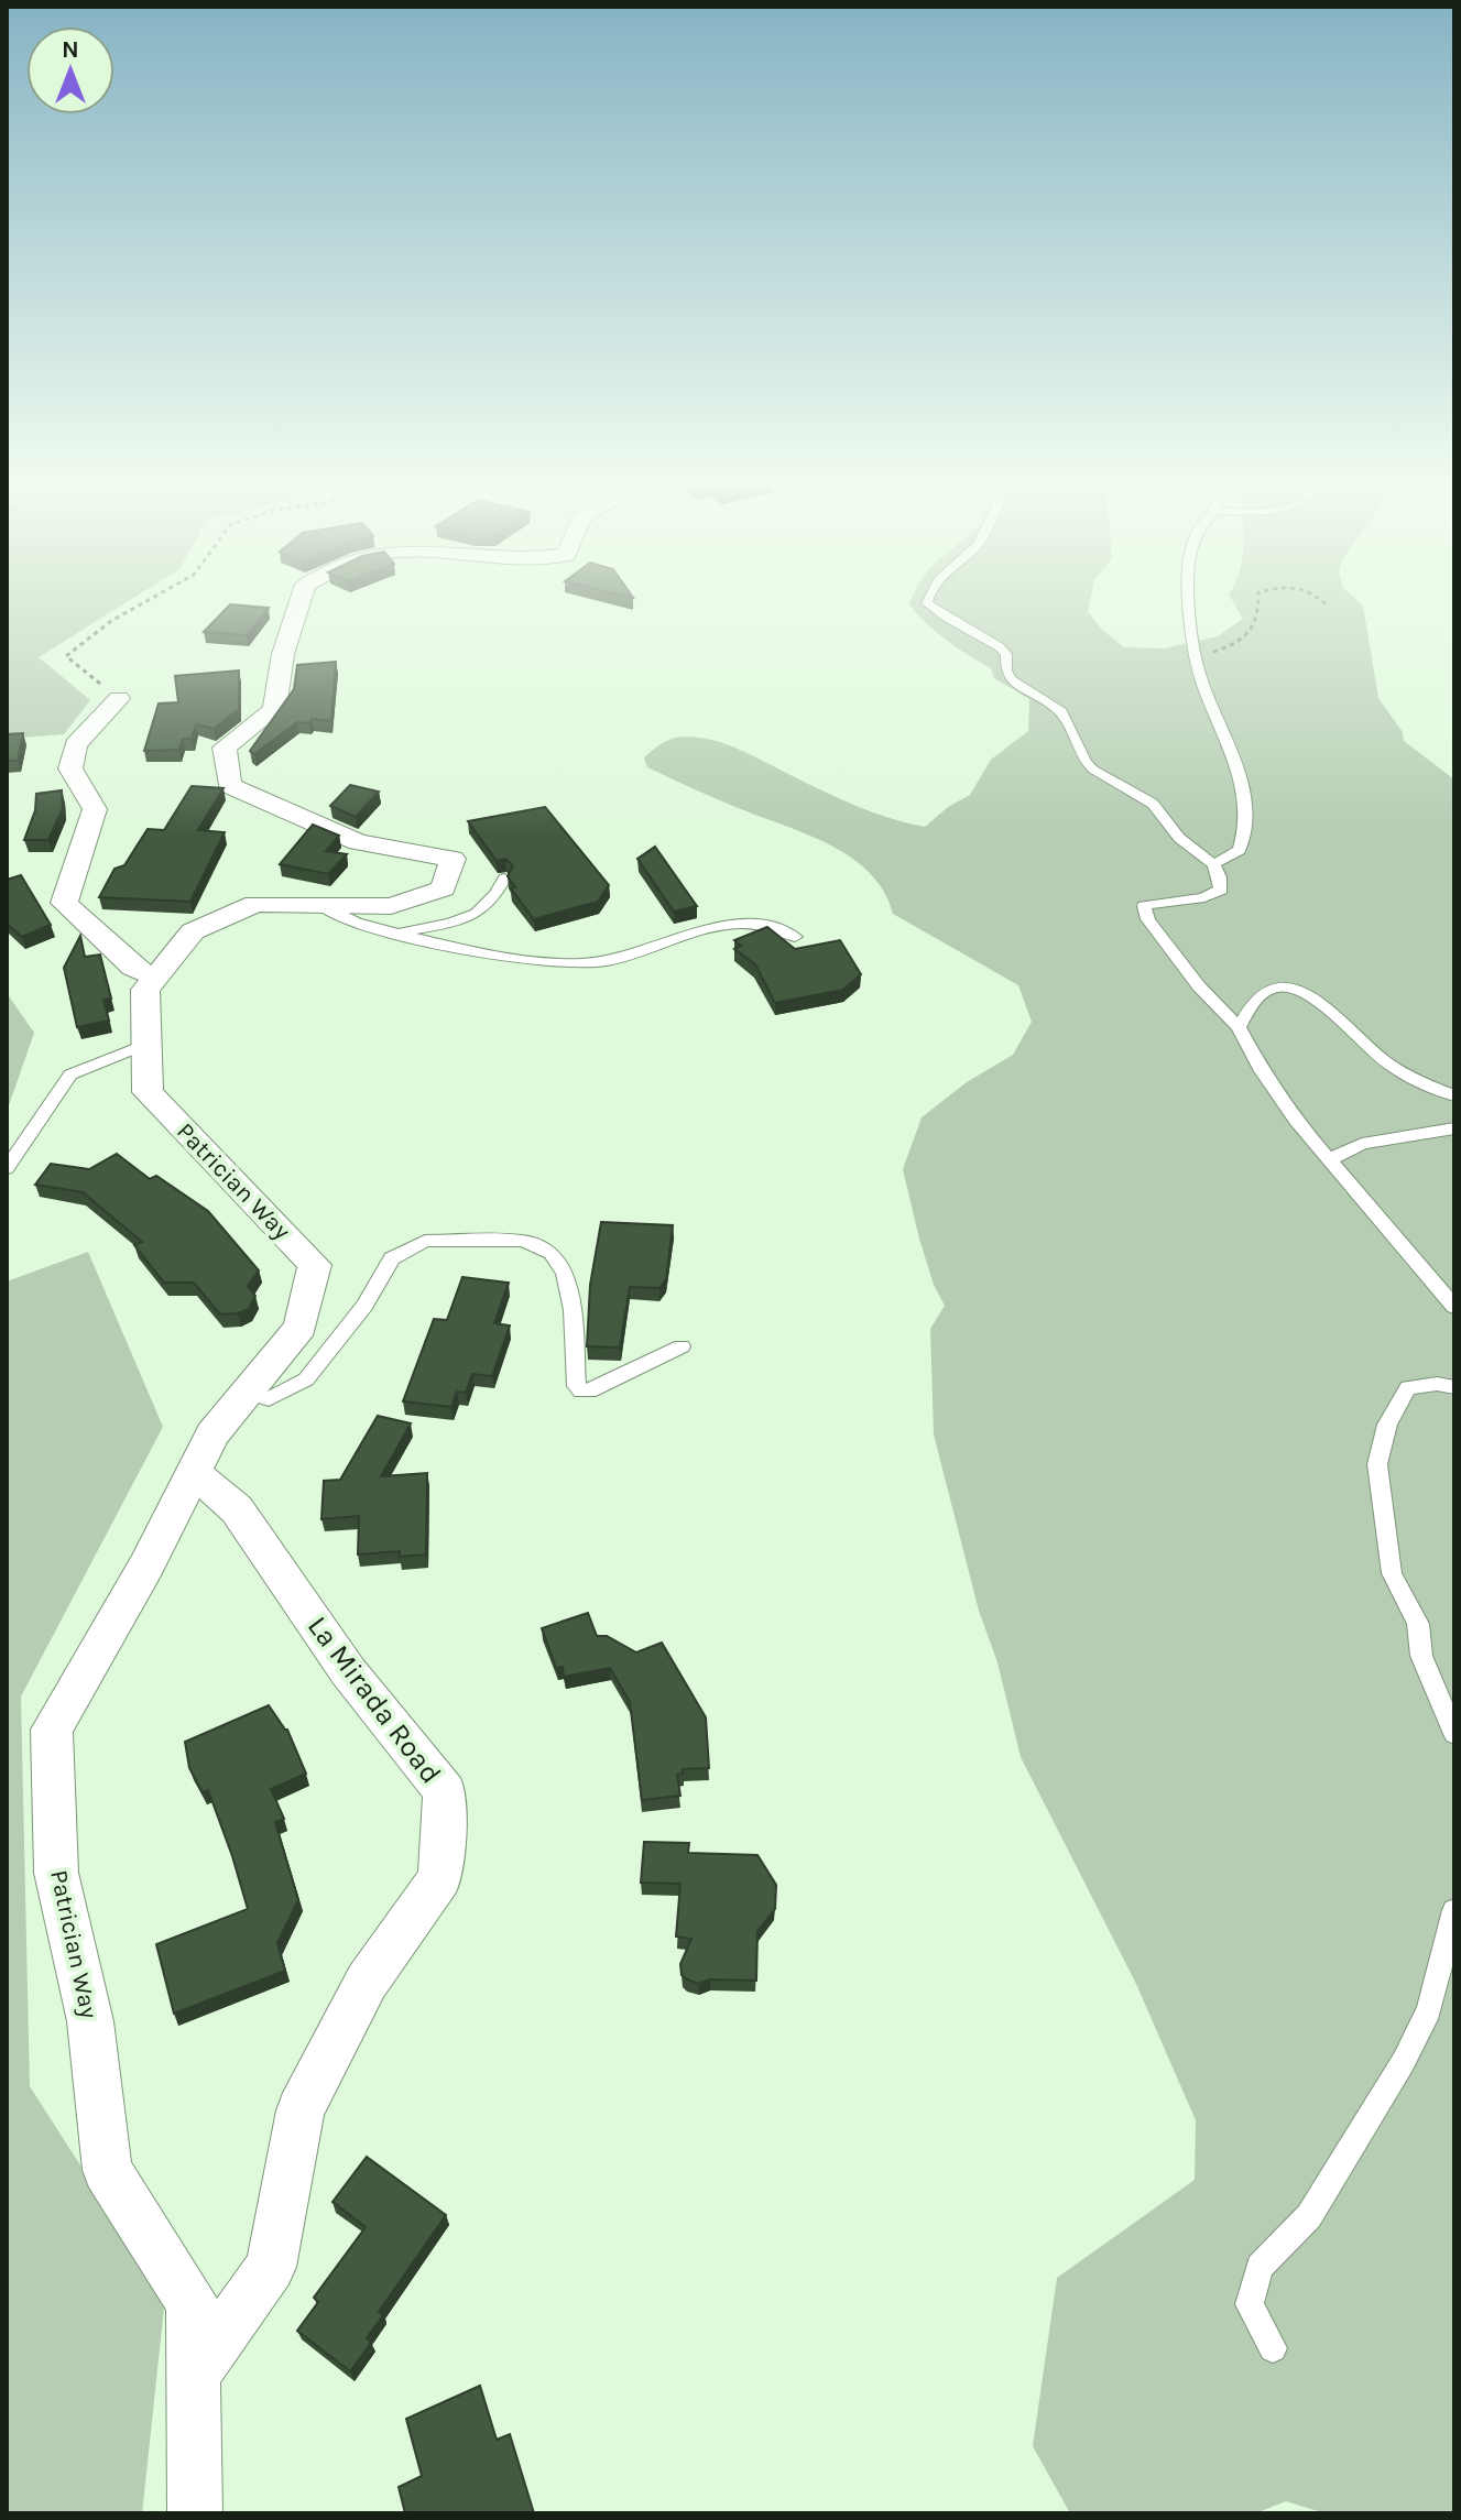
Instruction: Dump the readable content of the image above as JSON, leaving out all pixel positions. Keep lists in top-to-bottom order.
{
  "streets": {
    "street": ["Patrician Way", "La Mirada Road"]
  },
  "crossings": [
    ["Patrician Way", "La Mirada Road"]
  ],
  "north": "top"
}
